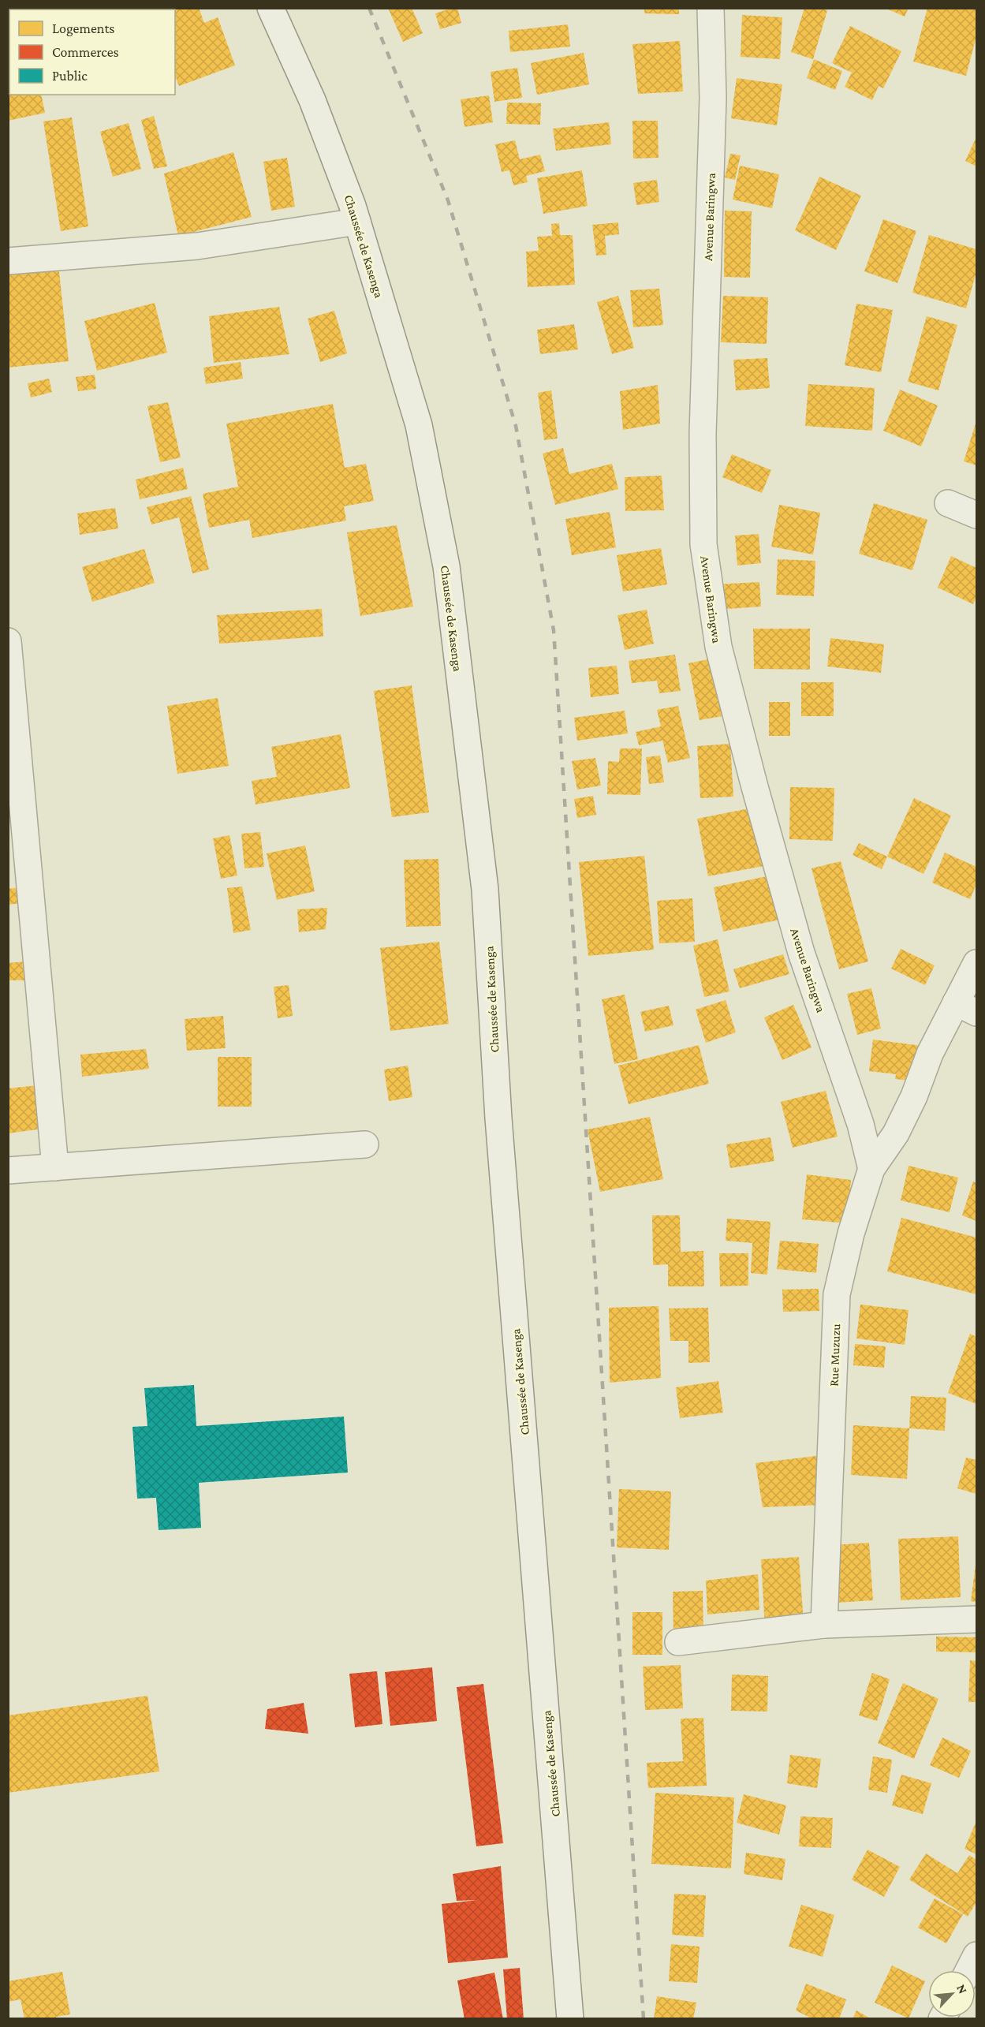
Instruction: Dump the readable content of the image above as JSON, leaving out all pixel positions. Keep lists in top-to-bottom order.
{
  "streets": {
    "street": ["Avenue Baringwa", "Chaussée de Kasenga", "Rue Muzuzu"]
  },
  "crossings": [
    ["Avenue Baringwa", "Rue Muzuzu"]
  ],
  "legend": ["Logements", "Commerces", "Public"],
  "north": "top right"
}
